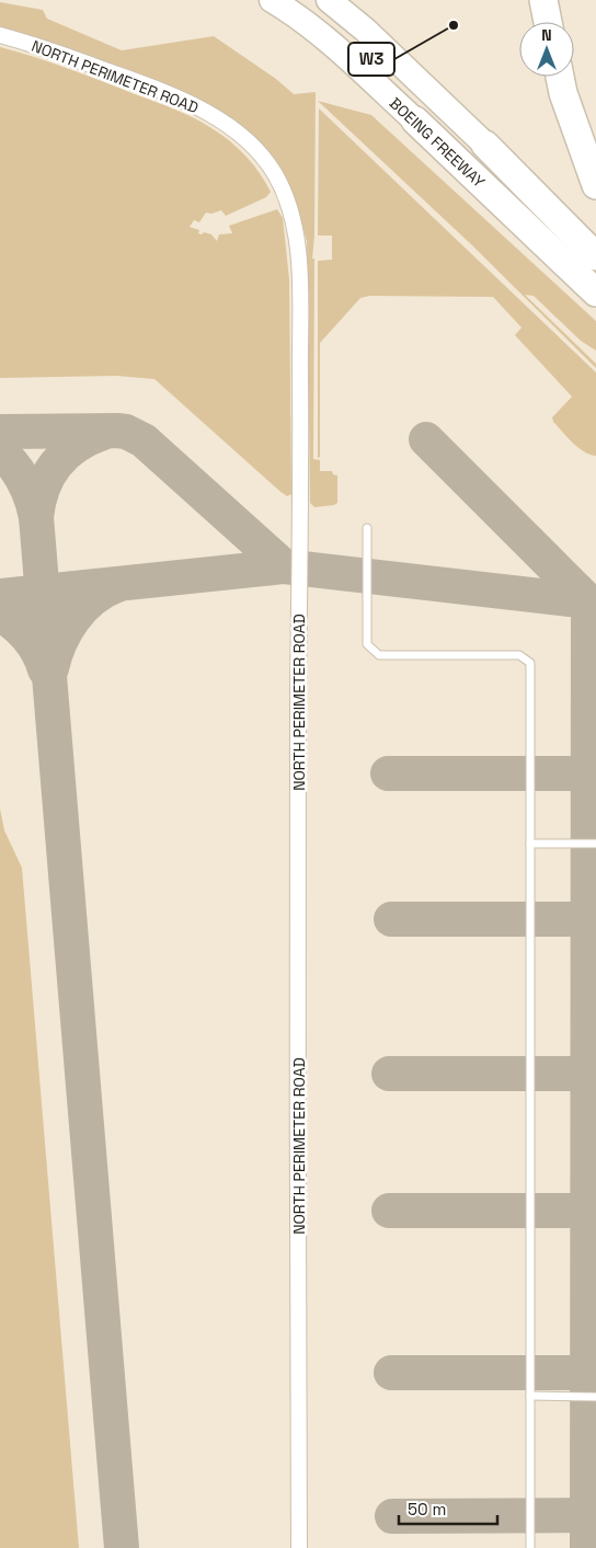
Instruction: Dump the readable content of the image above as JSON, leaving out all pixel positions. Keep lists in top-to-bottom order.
{
  "streets": {
    "highway": ["BOEING FREEWAY"],
    "street": ["NORTH PERIMETER ROAD"]
  },
  "places": ["W3"],
  "scale_bar": "50 m",
  "north": "top"
}
